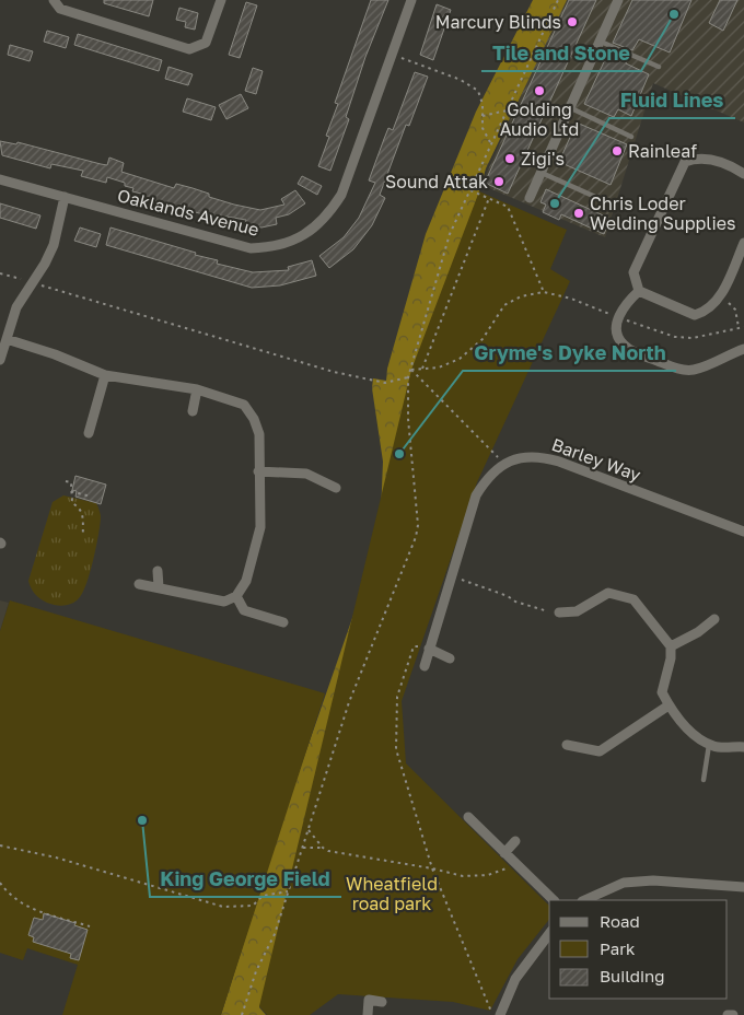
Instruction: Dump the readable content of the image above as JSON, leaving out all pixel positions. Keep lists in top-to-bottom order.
{
  "streets": {
    "street": ["Oaklands Avenue", "Barley Way"]
  },
  "parks": ["Wheatfield road park"],
  "places": [
    "Tile and Stone",
    "Marcury Blinds",
    "Golding Audio Ltd",
    "Rainleaf",
    "Zigi's",
    "Sound Attak",
    "Fluid Lines",
    "Chris Loder Welding Supplies",
    "Gryme's Dyke North",
    "King George Field"
  ],
  "legend": ["Road", "Park", "Building"]
}
